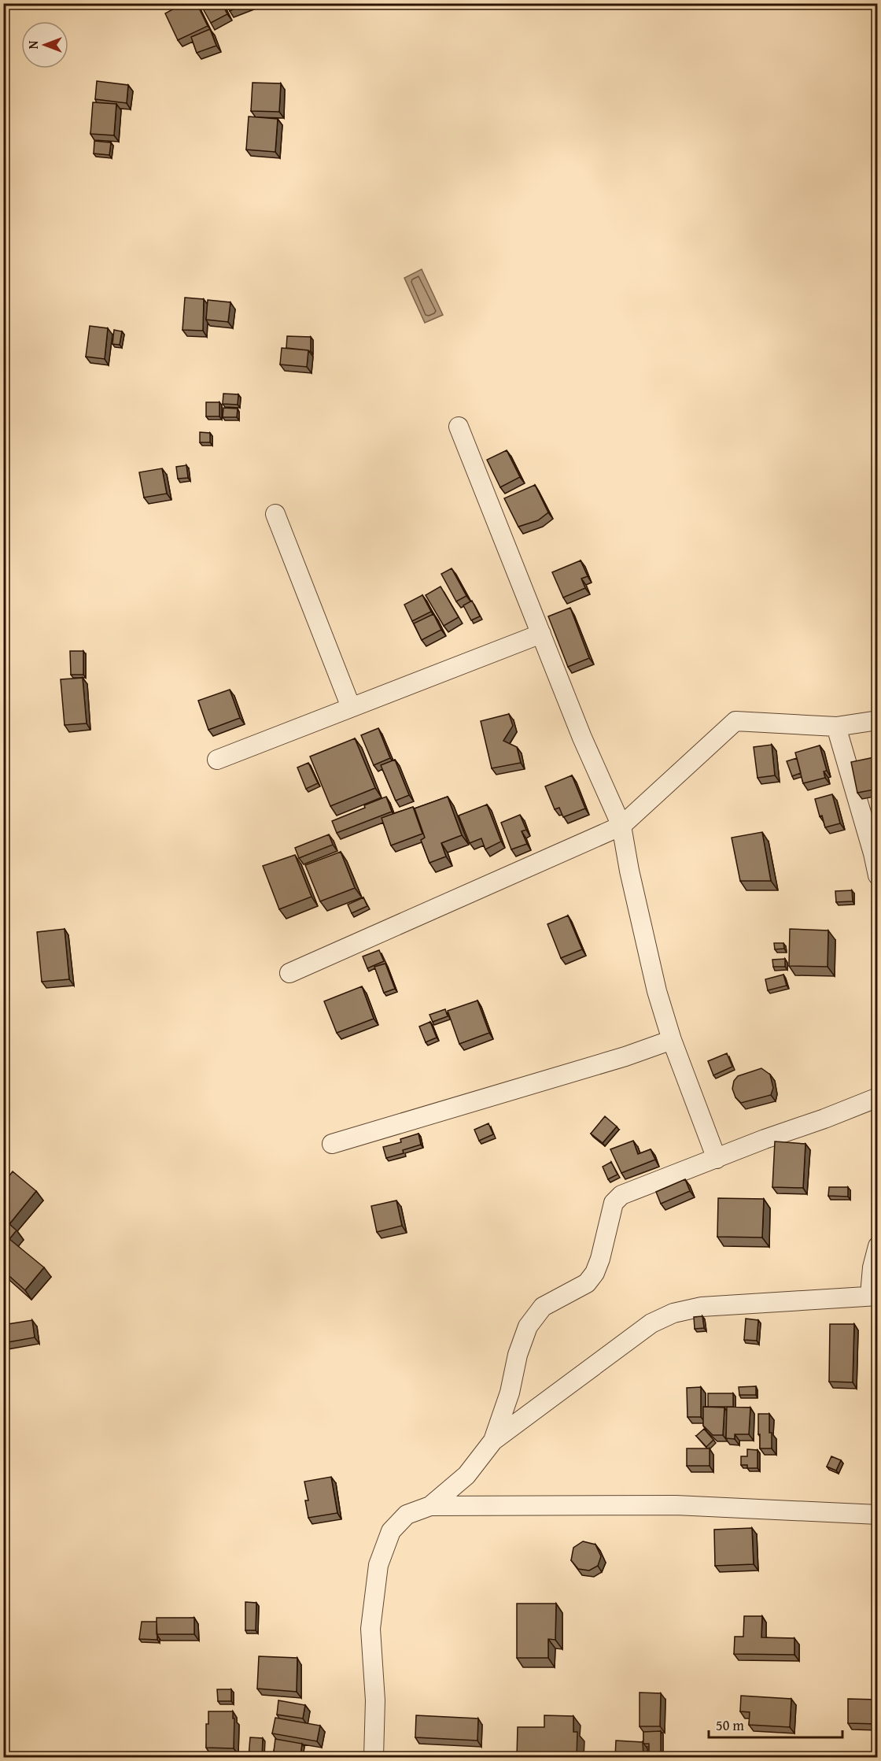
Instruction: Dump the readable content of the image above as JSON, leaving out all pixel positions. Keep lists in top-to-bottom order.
{
  "scale_bar": "50 m",
  "north": "left"
}
